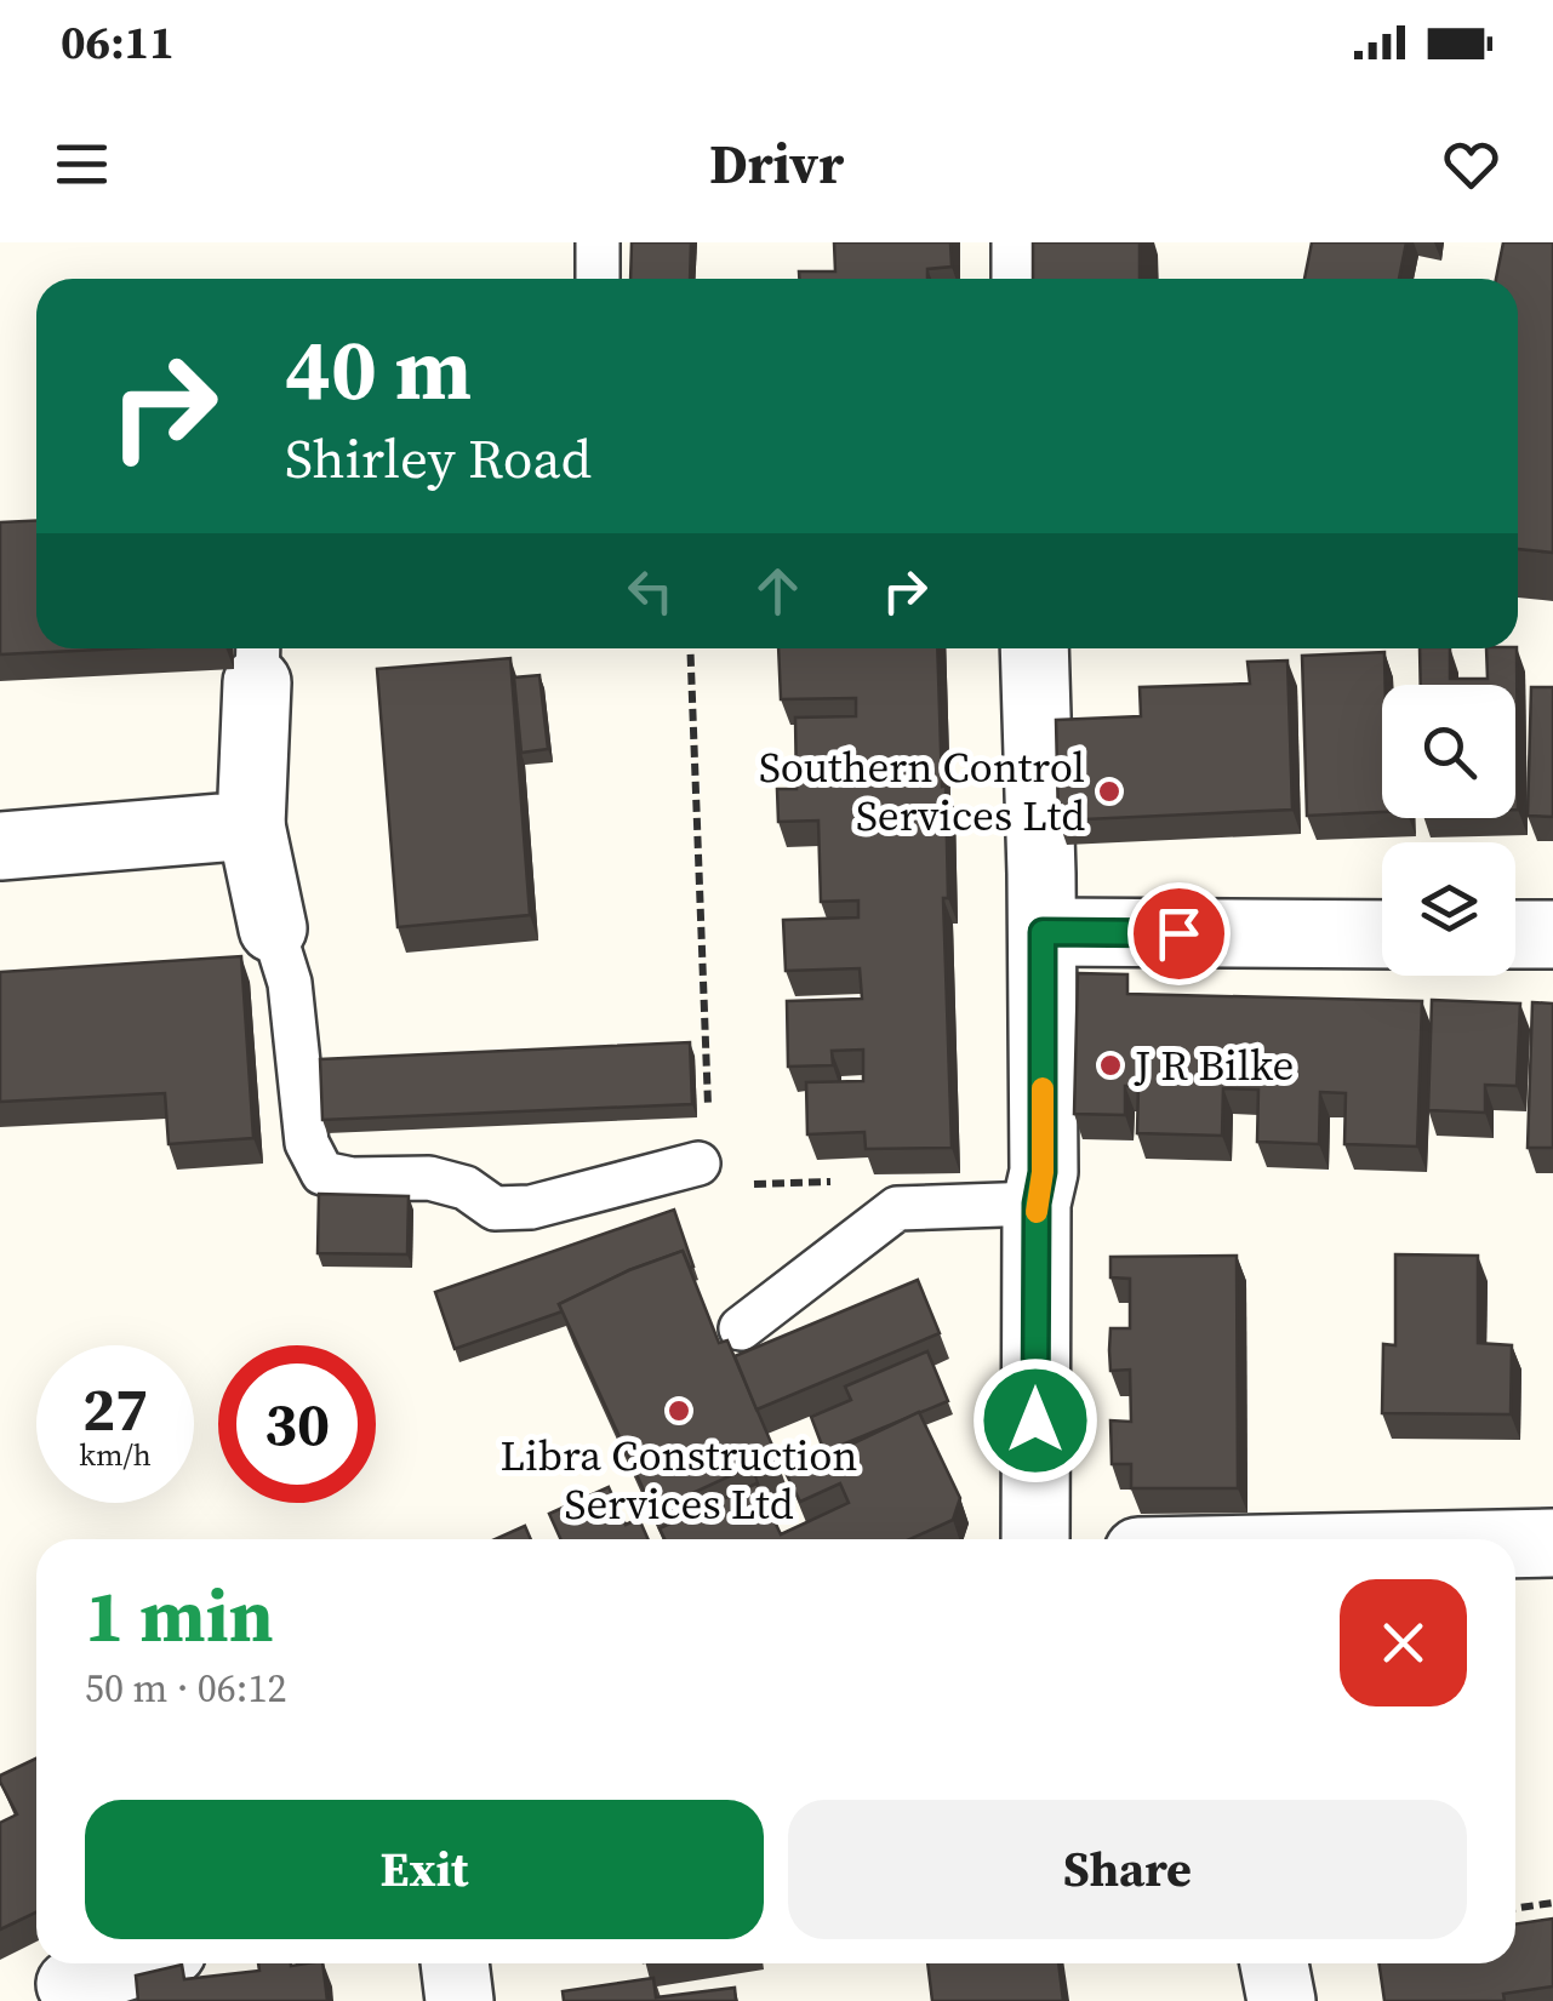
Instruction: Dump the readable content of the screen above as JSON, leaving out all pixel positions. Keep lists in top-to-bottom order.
{
  "places": ["Southern Control Services Ltd", "J R Bilke", "Libra Construction Services Ltd"],
  "page": {
    "status": "06:11",
    "header": "Drivr",
    "turn": ["40 m", "Shirley Road"],
    "speed": "27 km/h",
    "limit": "30",
    "heading": ["1 min", "50 m · 06:12"],
    "buttons": ["Exit", "Share"]
  }
}
